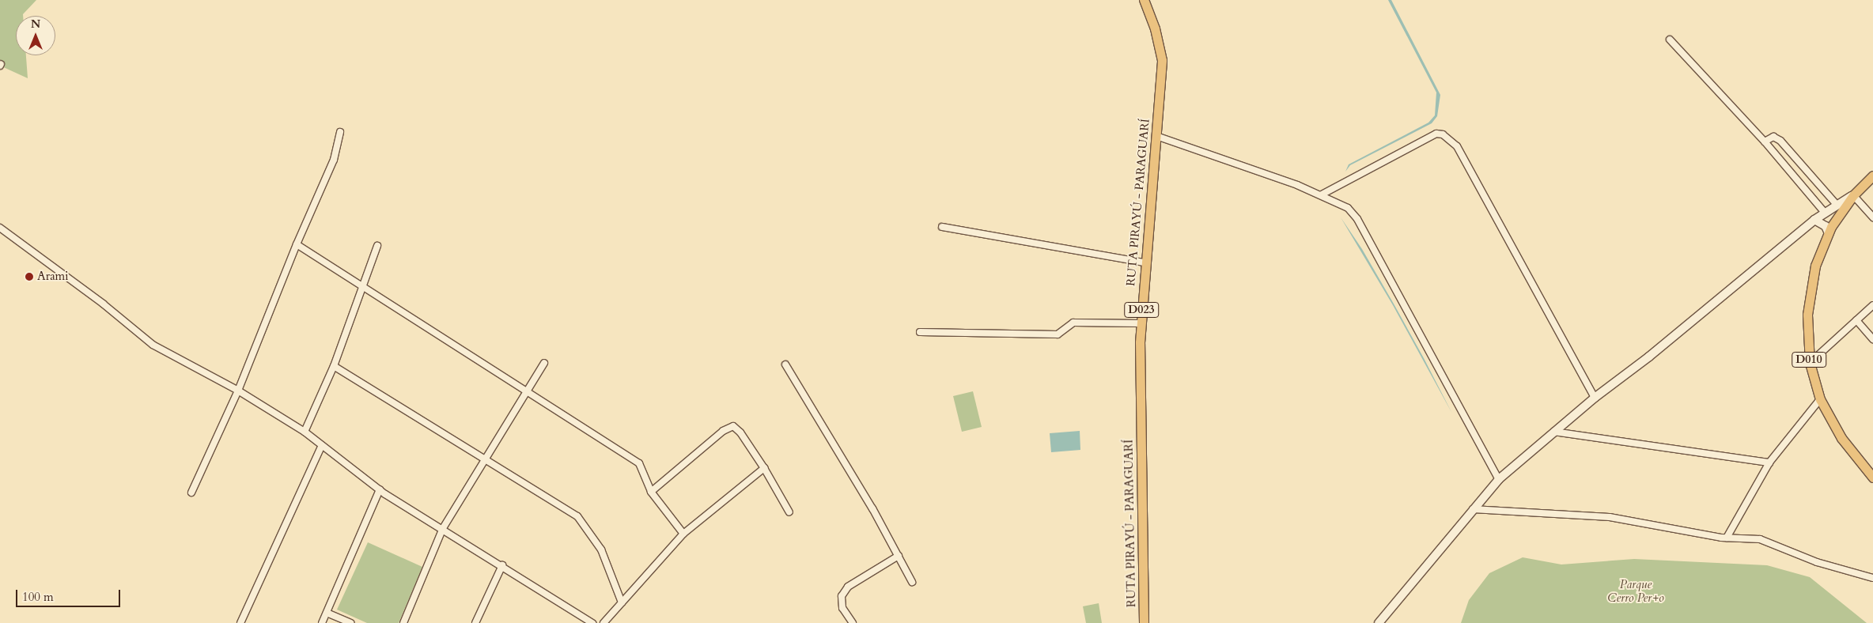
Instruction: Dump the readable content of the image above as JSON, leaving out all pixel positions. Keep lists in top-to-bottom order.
{
  "streets": {
    "main road": ["RUTA PIRAYÚ - PARAGUARÍ", "D023", "D010"]
  },
  "parks": ["Parque Cerro Per+o"],
  "places": ["Arami"],
  "scale_bar": "100 m",
  "north": "top"
}
